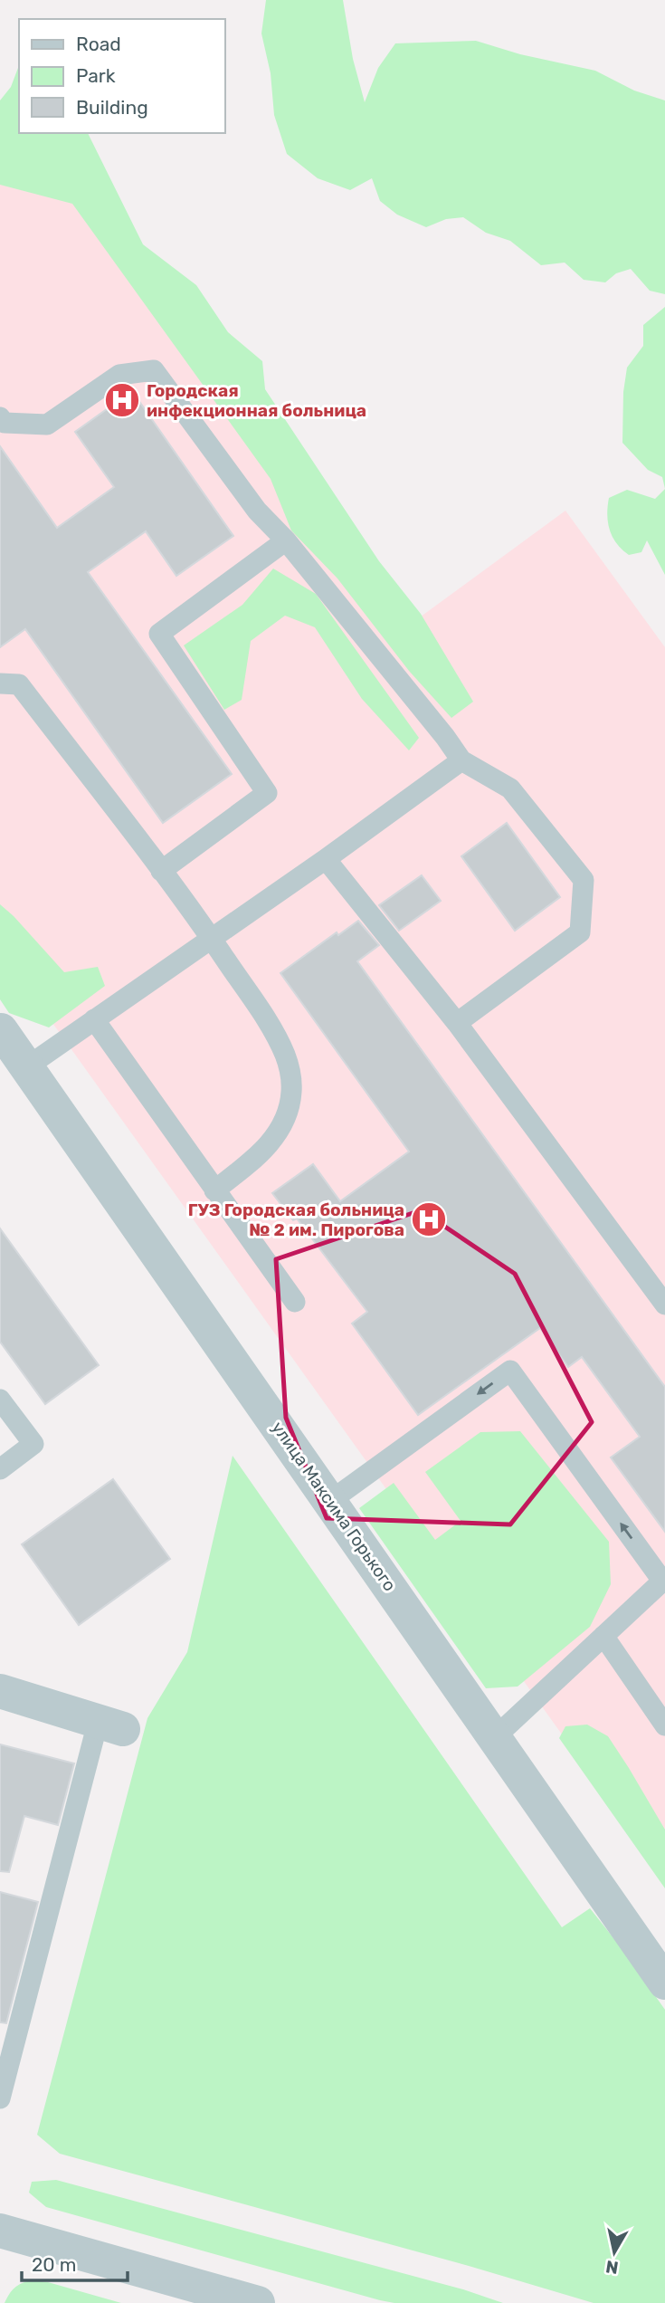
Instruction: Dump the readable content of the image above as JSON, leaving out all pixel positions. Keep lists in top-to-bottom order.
{
  "streets": {
    "street": ["улица Максима Горького"]
  },
  "places": {
    "hospital": ["Городская инфекционная больница", "ГУЗ Городская больница № 2 им. Пирогова"]
  },
  "legend": ["Road", "Park", "Building"],
  "scale_bar": "20 m",
  "north": "bottom"
}
